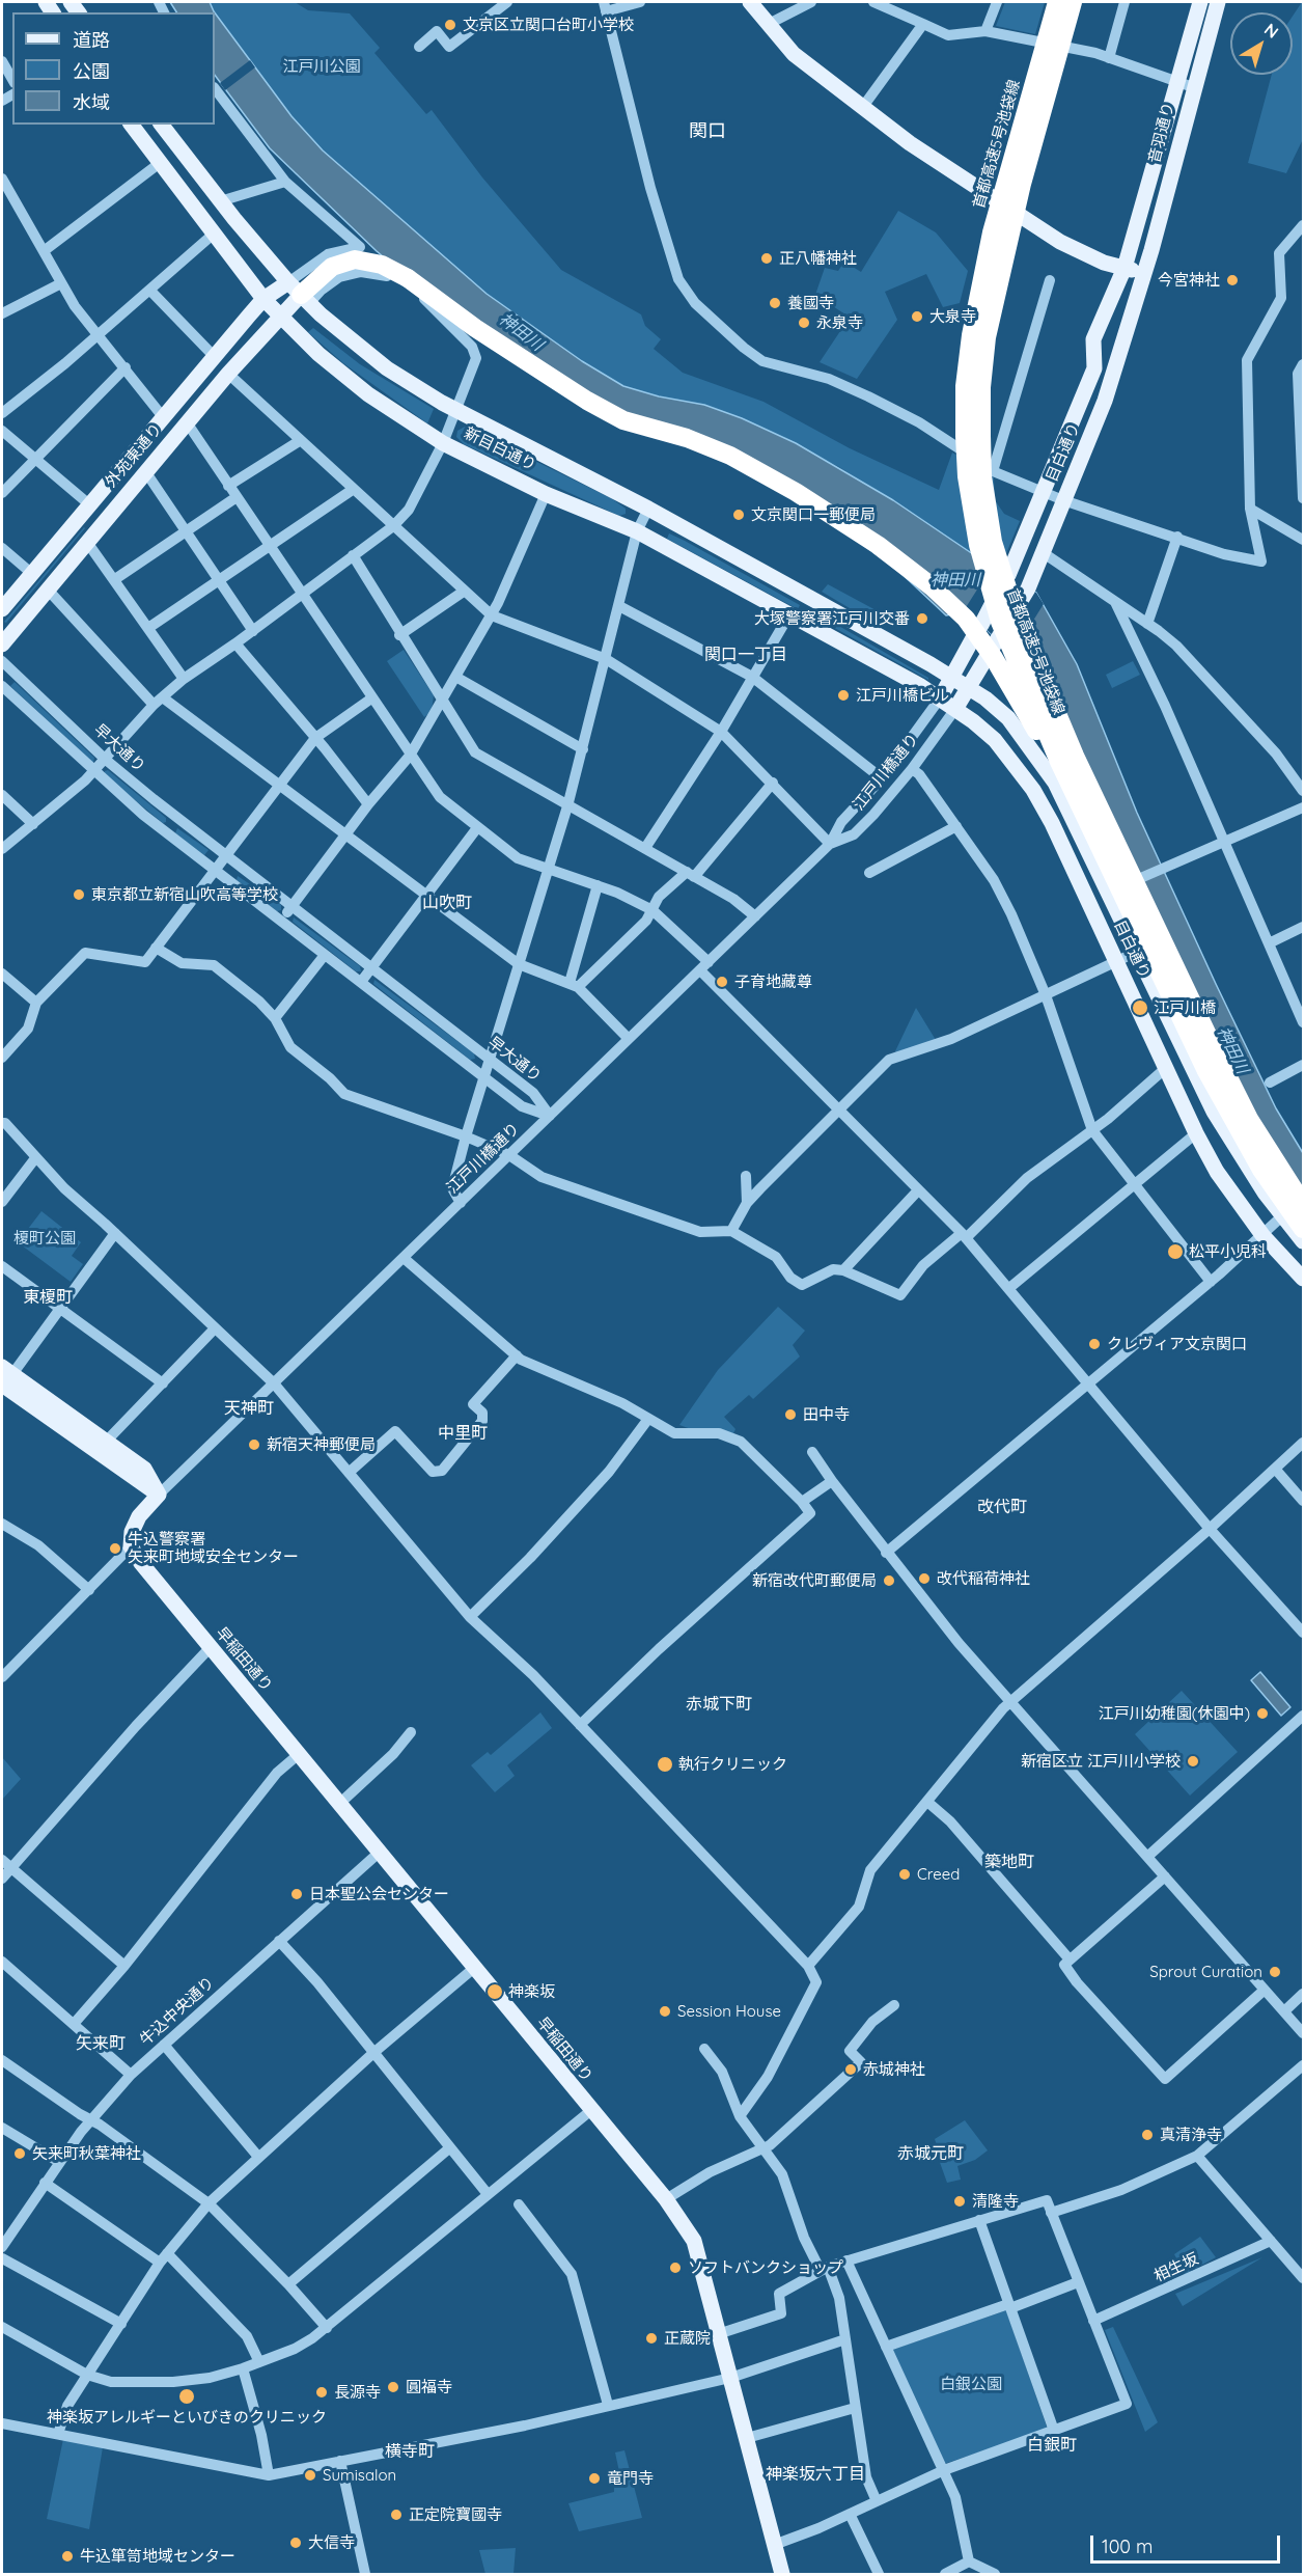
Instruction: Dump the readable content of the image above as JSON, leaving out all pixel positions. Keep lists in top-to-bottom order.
{
  "streets": {
    "highway": ["首都高速5号池袋線"],
    "main road": [
      "音羽通り",
      "新目白通り",
      "目白通り",
      "外苑東通り",
      "早稲田通り"
    ],
    "street": [
      "早大通り",
      "江戸川橋通り",
      "牛込中央通り",
      "相生坂"
    ]
  },
  "crossings": [
    ["音羽通り", "目白通り"],
    ["新目白通り", "目白通り"],
    ["新目白通り", "外苑東通り"],
    ["新目白通り", "江戸川橋通り"],
    ["目白通り", "江戸川橋通り"],
    ["早大通り", "江戸川橋通り"],
    ["早稲田通り", "牛込中央通り"]
  ],
  "districts": [
    "関口",
    "関口一丁目",
    "山吹町",
    "東榎町",
    "天神町",
    "中里町",
    "改代町",
    "赤城下町",
    "築地町",
    "矢来町",
    "赤城元町",
    "白銀町",
    "横寺町",
    "神楽坂六丁目"
  ],
  "water": ["神田川"],
  "parks": ["江戸川公園", "榎町公園", "白銀公園"],
  "places": [
    "文京区立関口台町小学校",
    "正八幡神社",
    "今宮神社",
    "養國寺",
    "大泉寺",
    "永泉寺",
    "文京関口一郵便局",
    "大塚警察署江戸川交番",
    "江戸川橋ビル",
    "東京都立新宿山吹高等学校",
    "子育地藏尊",
    "江戸川橋",
    "松平小児科",
    "クレヴィア文京関口",
    "田中寺",
    "新宿天神郵便局",
    "牛込警察署 矢来町地域安全センター",
    "改代稲荷神社",
    "新宿改代町郵便局",
    "江戸川幼稚園(休園中)",
    "新宿区立 江戸川小学校",
    "執行クリニック",
    "Creed",
    "日本聖公会センター",
    "Sprout Curation",
    "神楽坂",
    "Session House",
    "赤城神社",
    "真清浄寺",
    "矢来町秋葉神社",
    "清隆寺",
    "ソフトバンクショップ",
    "正蔵院",
    "圓福寺",
    "長源寺",
    "神楽坂アレルギーといびきのクリニック",
    "Sumisalon",
    "竜門寺",
    "正定院寶國寺",
    "大信寺",
    "牛込箪笥地域センター"
  ],
  "legend": ["道路", "公園", "水域"],
  "scale_bar": "100 m",
  "north": "top right"
}
